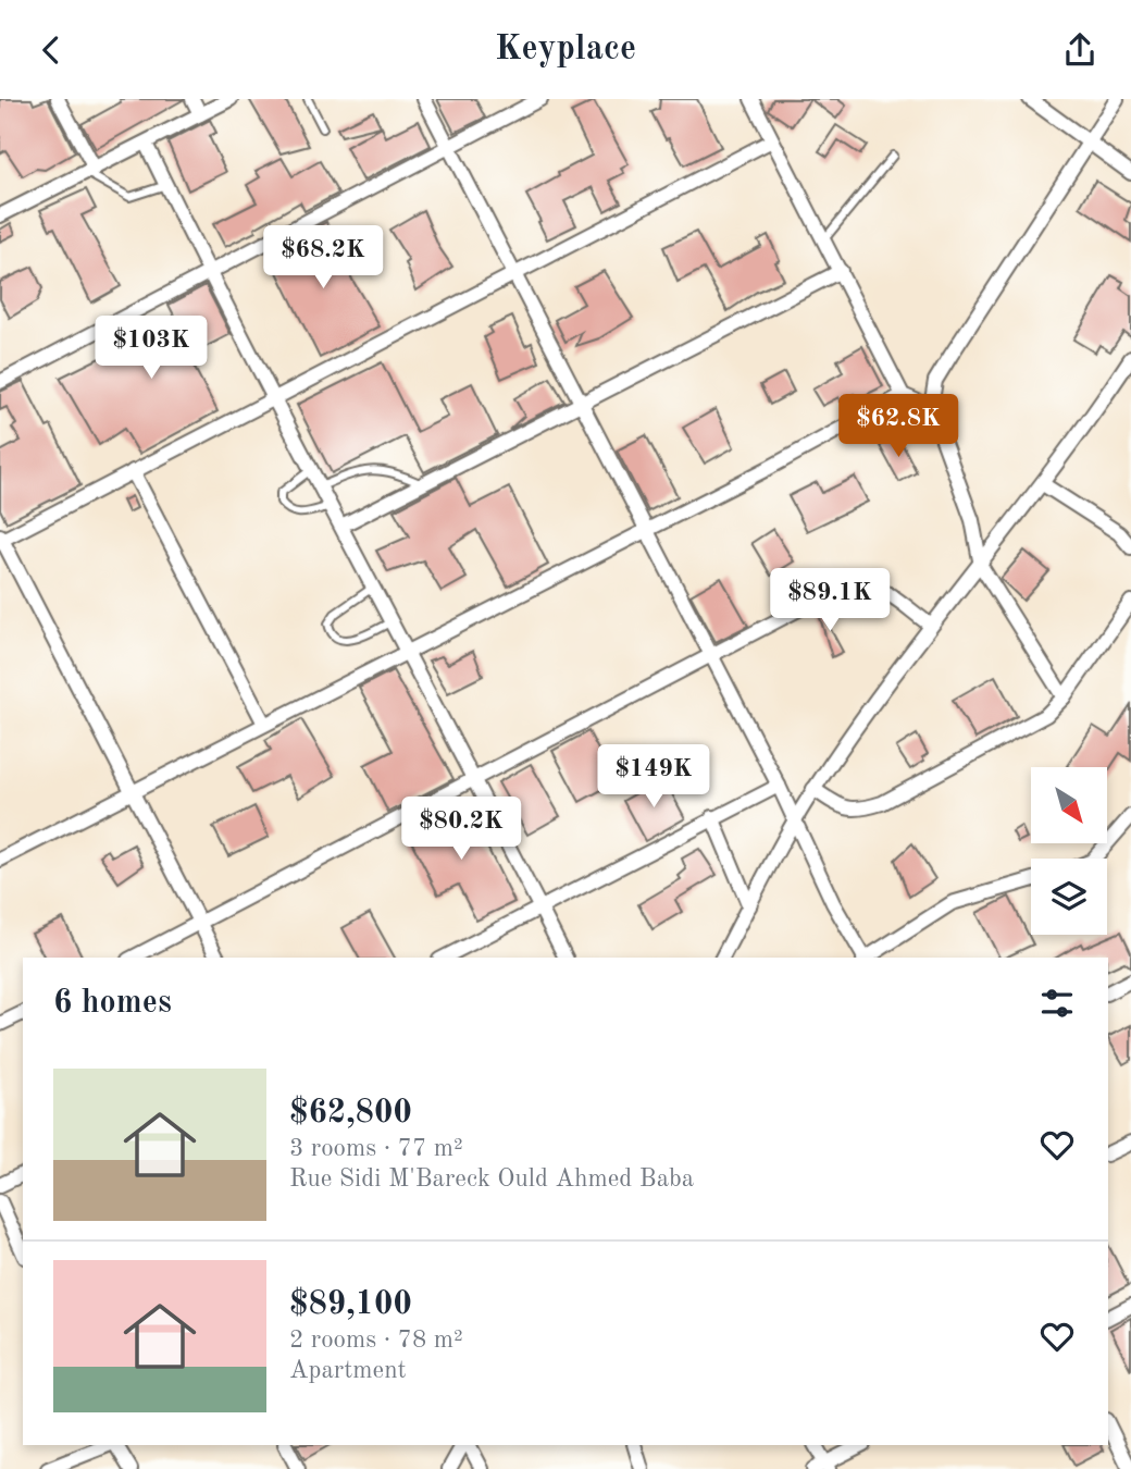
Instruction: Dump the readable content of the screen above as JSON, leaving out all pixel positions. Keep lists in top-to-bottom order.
{
  "north": "bottom right",
  "page": {
    "header": "Keyplace",
    "price": [
      "$68.2K",
      "$103K",
      "$62.8K",
      "$89.1K",
      "$149K",
      "$80.2K"
    ],
    "heading": "6 homes",
    "list": [
      {
        "name": "$62,800",
        "note": "3 rooms · 77 m² · Rue Sidi M'Bareck Ould Ahmed Baba"
      },
      {
        "name": "$89,100",
        "note": "2 rooms · 78 m² · Apartment"
      }
    ]
  }
}
